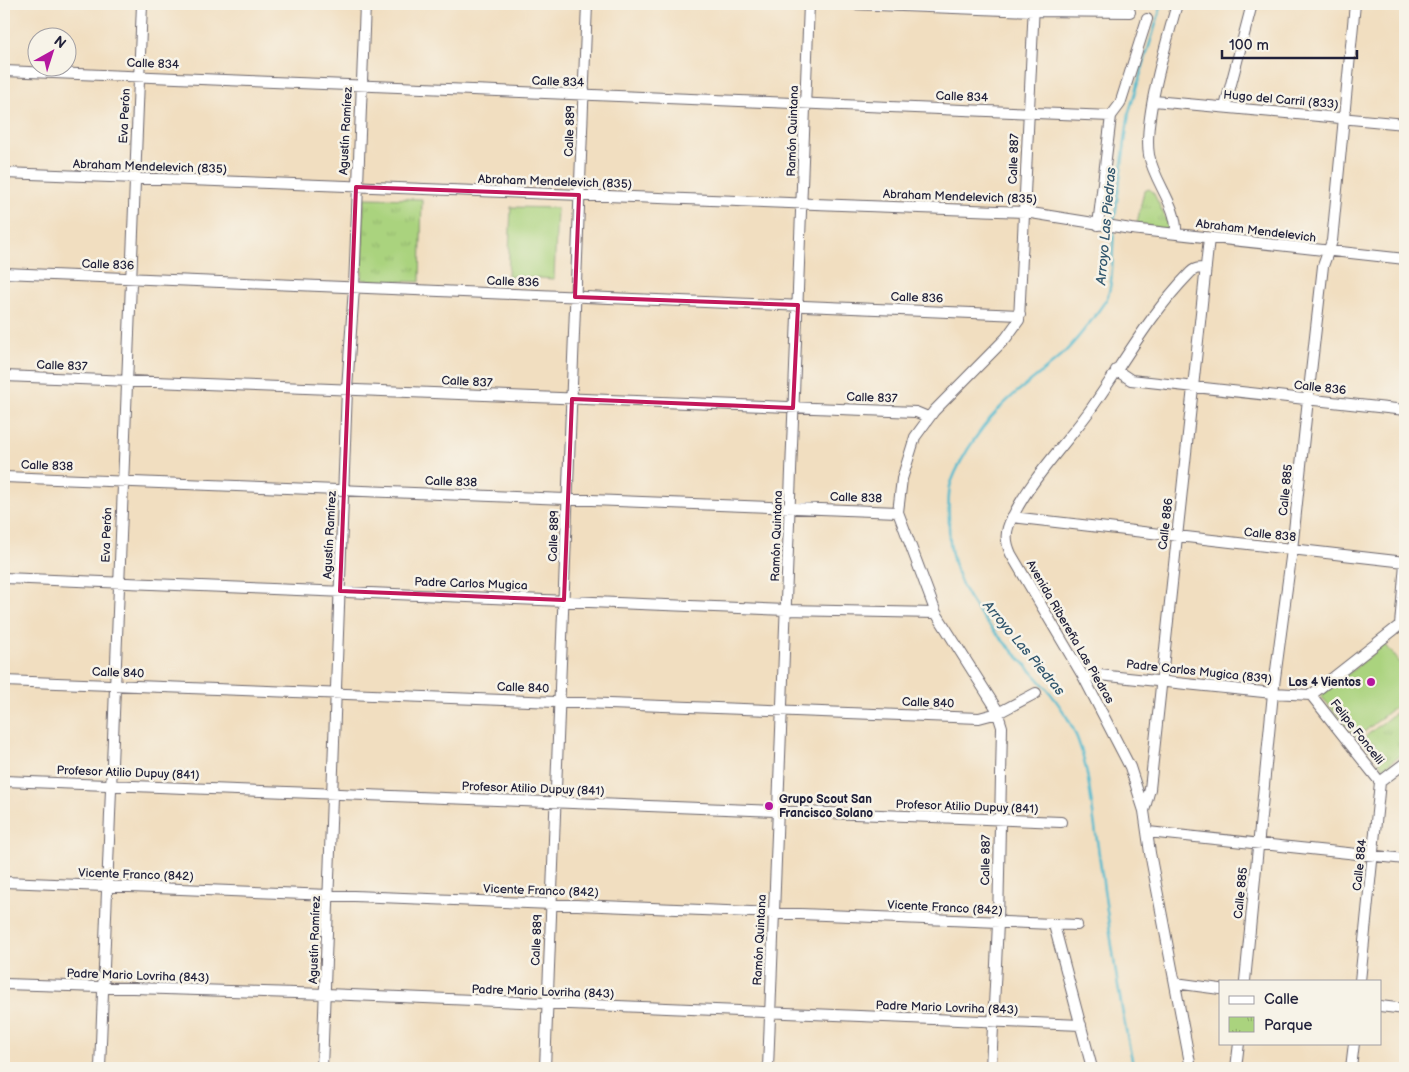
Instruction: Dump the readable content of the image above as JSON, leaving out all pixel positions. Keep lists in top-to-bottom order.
{
  "streets": {
    "street": [
      "Calle 834",
      "Hugo del Carril (833)",
      "Eva Perón",
      "Agustín Ramírez",
      "Calle 889",
      "Ramón Quintana",
      "Calle 887",
      "Abraham Mendelevich (835)",
      "Abraham Mendelevich",
      "Calle 836",
      "Calle 837",
      "Calle 838",
      "Calle 885",
      "Calle 886",
      "Padre Carlos Mugica",
      "Avenida Ribereña Las Piedras",
      "Padre Carlos Mugica (839)",
      "Calle 840",
      "Felipe Foncelli",
      "Profesor Atilio Dupuy (841)",
      "Calle 884",
      "Vicente Franco (842)",
      "Padre Mario Lovriha (843)"
    ]
  },
  "crossings": [
    ["Calle 834", "Eva Perón"],
    ["Calle 834", "Agustín Ramírez"],
    ["Calle 834", "Calle 889"],
    ["Calle 834", "Ramón Quintana"],
    ["Calle 834", "Calle 887"],
    ["Hugo del Carril (833)", "Calle 885"],
    ["Eva Perón", "Abraham Mendelevich (835)"],
    ["Eva Perón", "Calle 836"],
    ["Eva Perón", "Calle 837"],
    ["Eva Perón", "Calle 838"],
    ["Eva Perón", "Padre Carlos Mugica"],
    ["Eva Perón", "Calle 840"],
    ["Eva Perón", "Profesor Atilio Dupuy (841)"],
    ["Eva Perón", "Vicente Franco (842)"],
    ["Eva Perón", "Padre Mario Lovriha (843)"],
    ["Agustín Ramírez", "Abraham Mendelevich (835)"],
    ["Agustín Ramírez", "Calle 836"],
    ["Agustín Ramírez", "Calle 837"],
    ["Agustín Ramírez", "Calle 838"],
    ["Agustín Ramírez", "Padre Carlos Mugica"],
    ["Agustín Ramírez", "Calle 840"],
    ["Agustín Ramírez", "Profesor Atilio Dupuy (841)"],
    ["Agustín Ramírez", "Vicente Franco (842)"],
    ["Agustín Ramírez", "Padre Mario Lovriha (843)"],
    ["Calle 889", "Abraham Mendelevich (835)"],
    ["Calle 889", "Calle 836"],
    ["Calle 889", "Calle 837"],
    ["Calle 889", "Calle 838"],
    ["Calle 889", "Padre Carlos Mugica"],
    ["Calle 889", "Calle 840"],
    ["Calle 889", "Profesor Atilio Dupuy (841)"],
    ["Calle 889", "Vicente Franco (842)"],
    ["Calle 889", "Padre Mario Lovriha (843)"],
    ["Ramón Quintana", "Abraham Mendelevich (835)"],
    ["Ramón Quintana", "Calle 836"],
    ["Ramón Quintana", "Calle 837"],
    ["Ramón Quintana", "Calle 838"],
    ["Ramón Quintana", "Padre Carlos Mugica"],
    ["Ramón Quintana", "Calle 840"],
    ["Ramón Quintana", "Profesor Atilio Dupuy (841)"],
    ["Ramón Quintana", "Vicente Franco (842)"],
    ["Ramón Quintana", "Padre Mario Lovriha (843)"],
    ["Calle 887", "Abraham Mendelevich (835)"],
    ["Calle 887", "Calle 836"],
    ["Calle 887", "Calle 840"],
    ["Calle 887", "Profesor Atilio Dupuy (841)"],
    ["Calle 887", "Vicente Franco (842)"],
    ["Calle 887", "Padre Mario Lovriha (843)"],
    ["Abraham Mendelevich (835)", "Abraham Mendelevich"],
    ["Abraham Mendelevich", "Calle 885"],
    ["Abraham Mendelevich", "Calle 886"],
    ["Calle 836", "Calle 885"],
    ["Calle 836", "Calle 886"],
    ["Calle 836", "Avenida Ribereña Las Piedras"],
    ["Calle 838", "Calle 885"],
    ["Calle 838", "Calle 886"],
    ["Calle 838", "Avenida Ribereña Las Piedras"],
    ["Calle 838", "Felipe Foncelli"],
    ["Calle 885", "Padre Carlos Mugica (839)"],
    ["Calle 886", "Avenida Ribereña Las Piedras"],
    ["Calle 886", "Padre Carlos Mugica (839)"],
    ["Avenida Ribereña Las Piedras", "Padre Carlos Mugica (839)"],
    ["Padre Carlos Mugica (839)", "Felipe Foncelli"],
    ["Felipe Foncelli", "Calle 884"]
  ],
  "water": ["Arroyo Las Piedras"],
  "places": ["Los 4 Vientos", "Grupo Scout San Francisco Solano"],
  "legend": ["Calle", "Parque"],
  "scale_bar": "100 m",
  "north": "top right"
}
